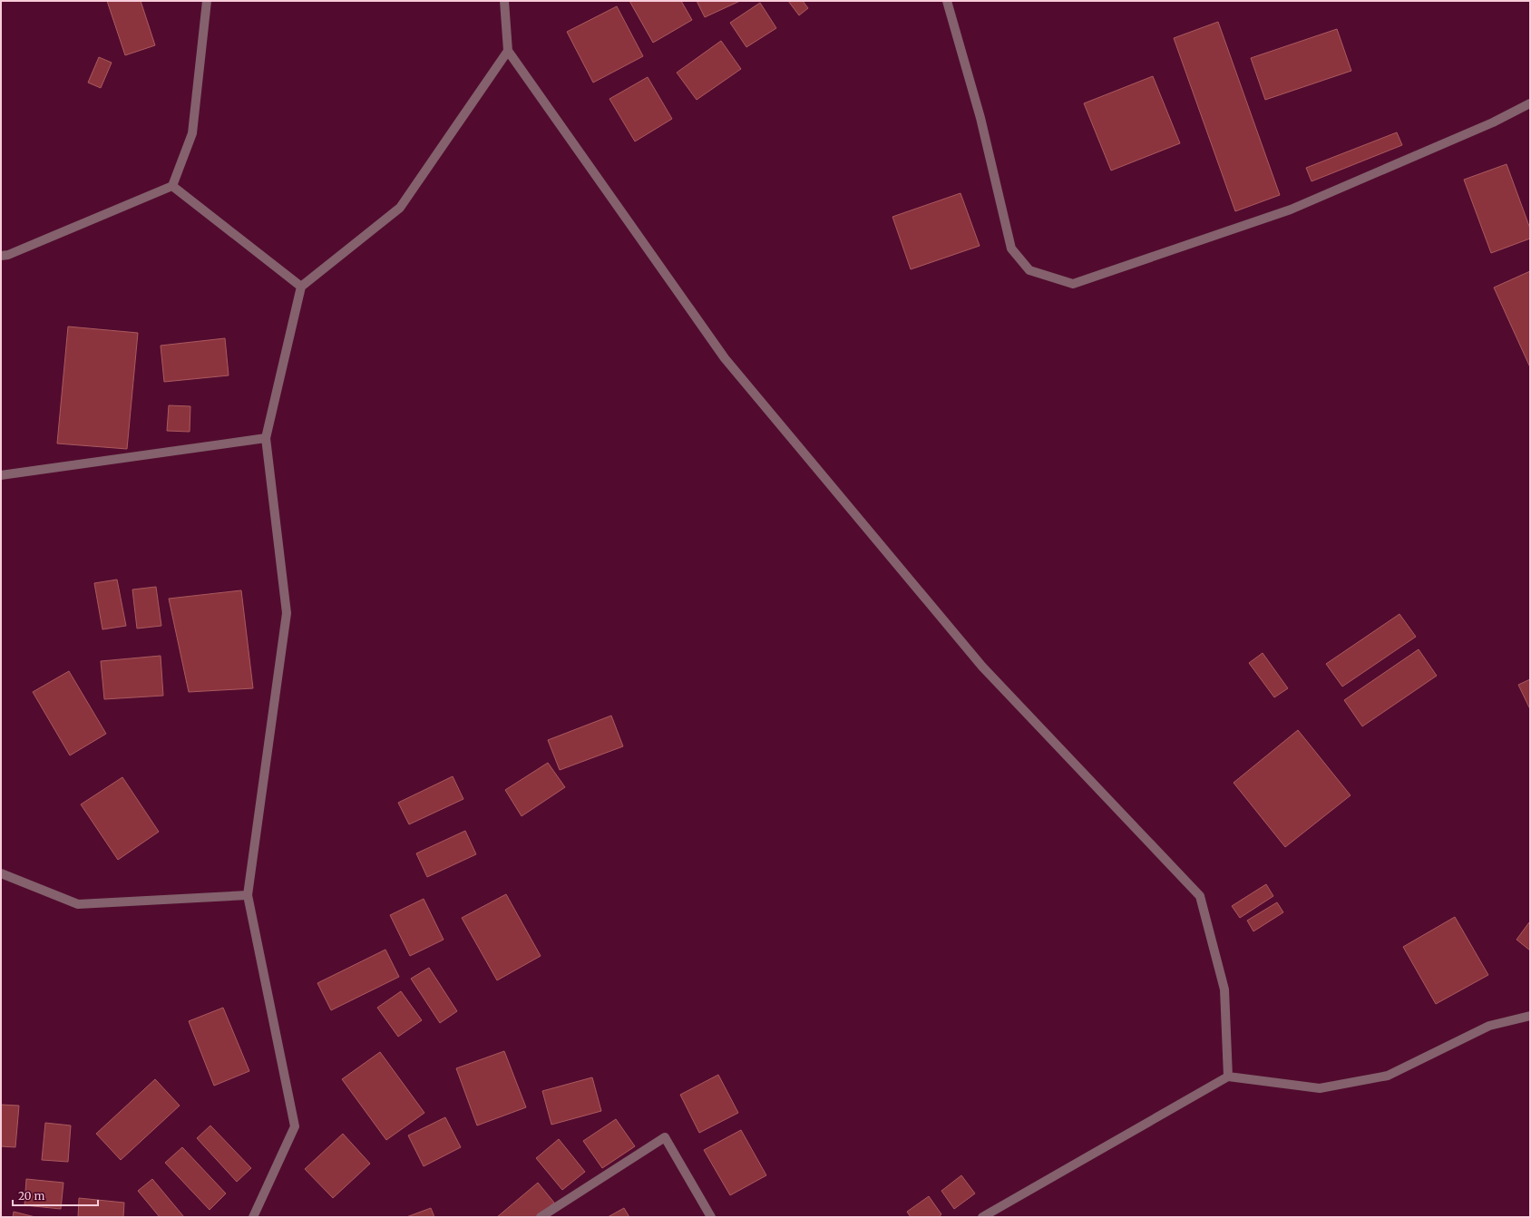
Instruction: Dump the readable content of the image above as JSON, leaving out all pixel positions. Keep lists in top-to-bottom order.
{
  "scale_bar": "20 m"
}
